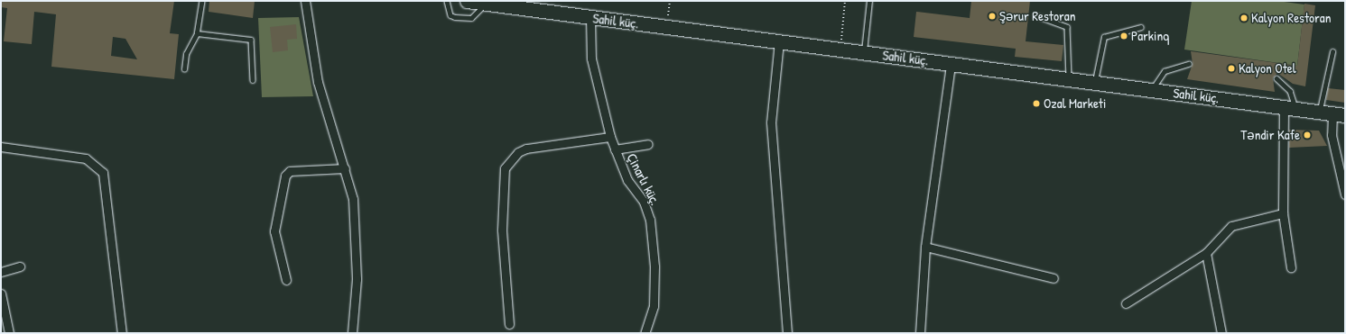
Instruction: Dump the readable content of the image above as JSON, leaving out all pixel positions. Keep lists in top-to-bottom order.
{
  "streets": {
    "main road": ["Sahil küç."],
    "street": ["Çinarlı küç."]
  },
  "crossings": [
    ["Sahil küç.", "Çinarlı küç."]
  ],
  "places": [
    "Şərur Restoran",
    "Kalyon Restoran",
    "Parkinq",
    "Kalyon Otel",
    "Ozal Marketi",
    "Təndir Kafe"
  ]
}
